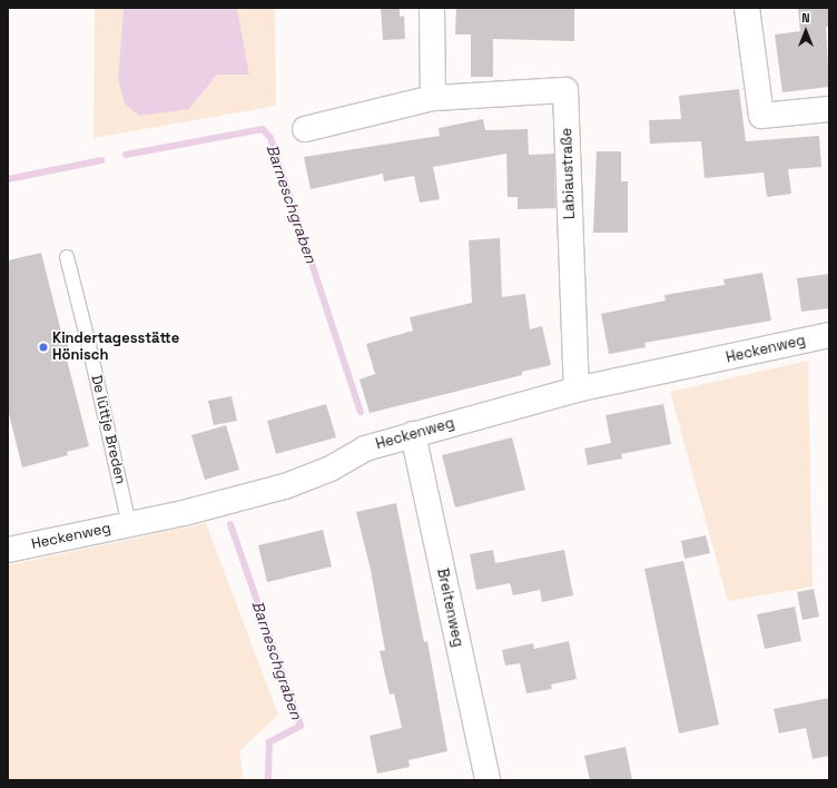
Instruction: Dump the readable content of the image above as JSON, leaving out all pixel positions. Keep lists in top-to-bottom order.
{
  "streets": {
    "street": ["Labiaustraße", "Heckenweg", "Breitenweg"],
    "lane": ["De lüttje Breden"]
  },
  "crossings": [
    ["Labiaustraße", "Heckenweg"],
    ["Heckenweg", "De lüttje Breden"],
    ["Heckenweg", "Breitenweg"]
  ],
  "water": ["Barneschgraben"],
  "places": ["Kindertagesstätte Hönisch"],
  "north": "top"
}
